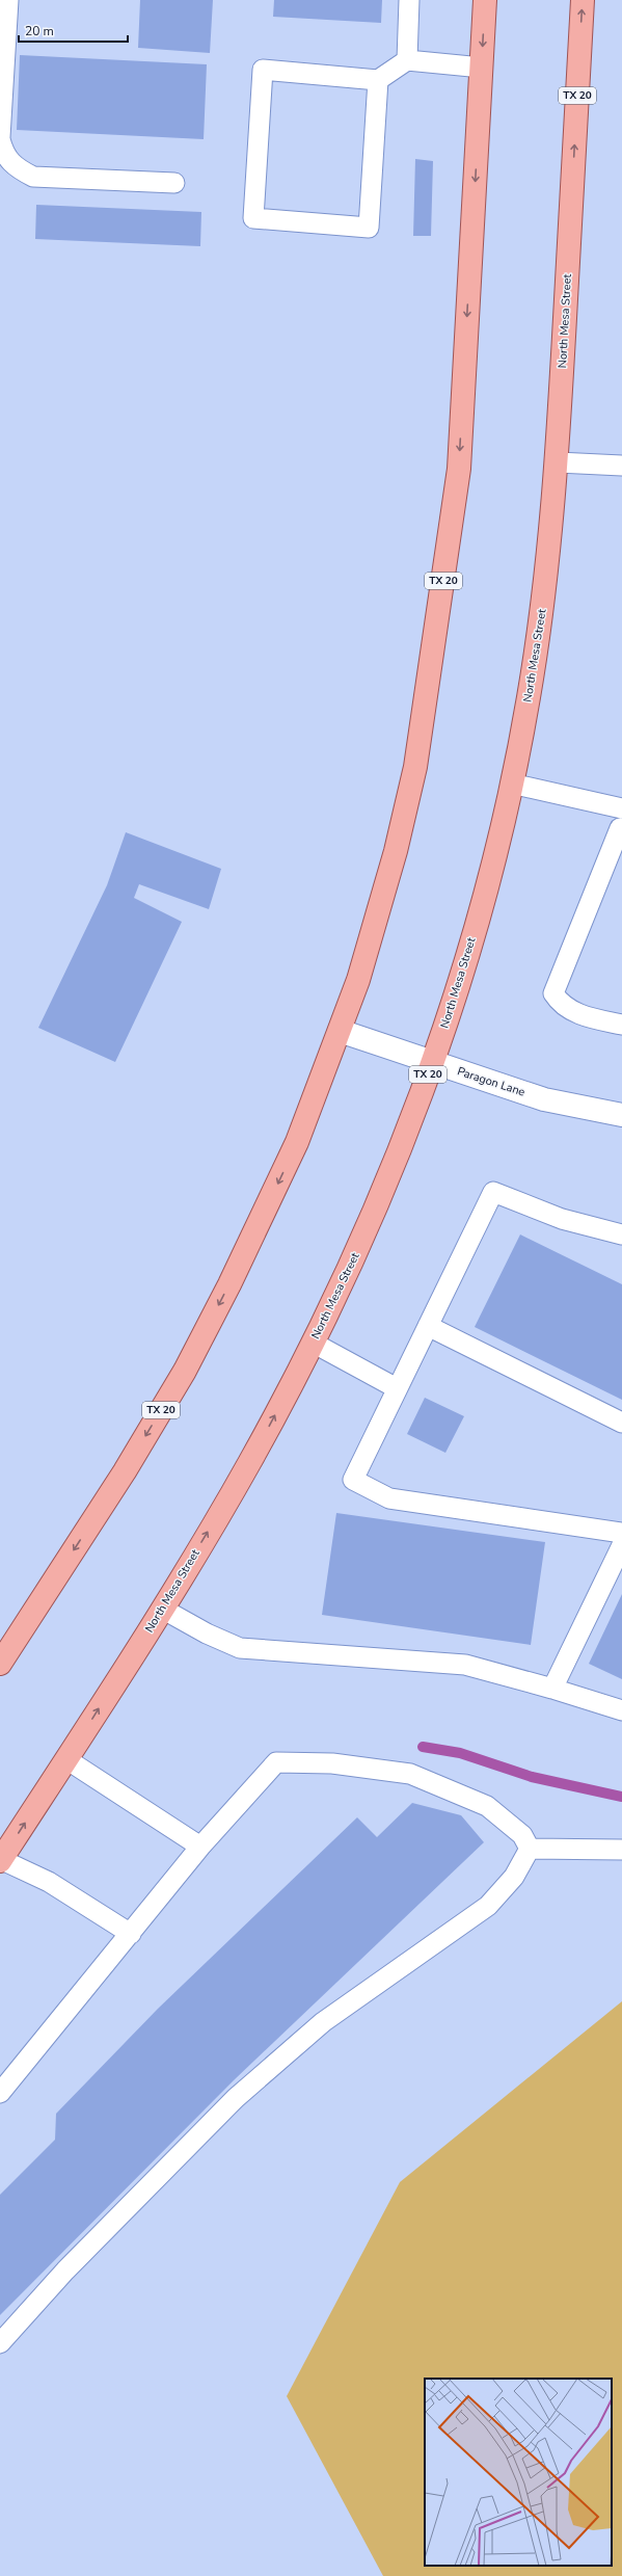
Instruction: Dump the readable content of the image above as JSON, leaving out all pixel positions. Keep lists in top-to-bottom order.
{
  "streets": {
    "main road": ["TX 20", "North Mesa Street"],
    "street": ["Paragon Lane"]
  },
  "crossings": [
    ["TX 20", "Paragon Lane"],
    ["North Mesa Street", "Paragon Lane"]
  ],
  "scale_bar": "20 m"
}
